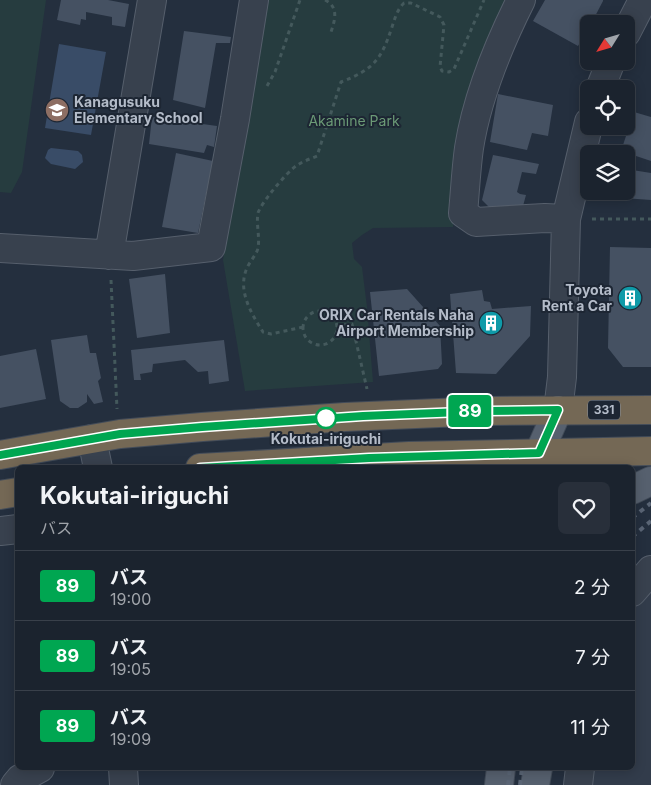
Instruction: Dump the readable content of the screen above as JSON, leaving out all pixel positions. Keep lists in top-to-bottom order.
{
  "streets": {
    "highway": ["331"]
  },
  "parks": ["Akamine Park"],
  "places": {
    "school or university": ["Kanagusuku Elementary School"],
    "building": ["Toyota Rent a Car", "ORIX Car Rentals Naha Airport Membership"],
    "other": ["Kokutai-iriguchi"]
  },
  "lines": ["bus line 89"],
  "north": "bottom left",
  "page": {
    "on_map": "89",
    "heading": ["Kokutai-iriguchi", "バス"],
    "list": [
      {
        "mark": "89",
        "name": "バス",
        "note": "19:00",
        "value": "2 分"
      },
      {
        "mark": "89",
        "name": "バス",
        "note": "19:05",
        "value": "7 分"
      },
      {
        "mark": "89",
        "name": "バス",
        "note": "19:09",
        "value": "11 分"
      }
    ]
  }
}
